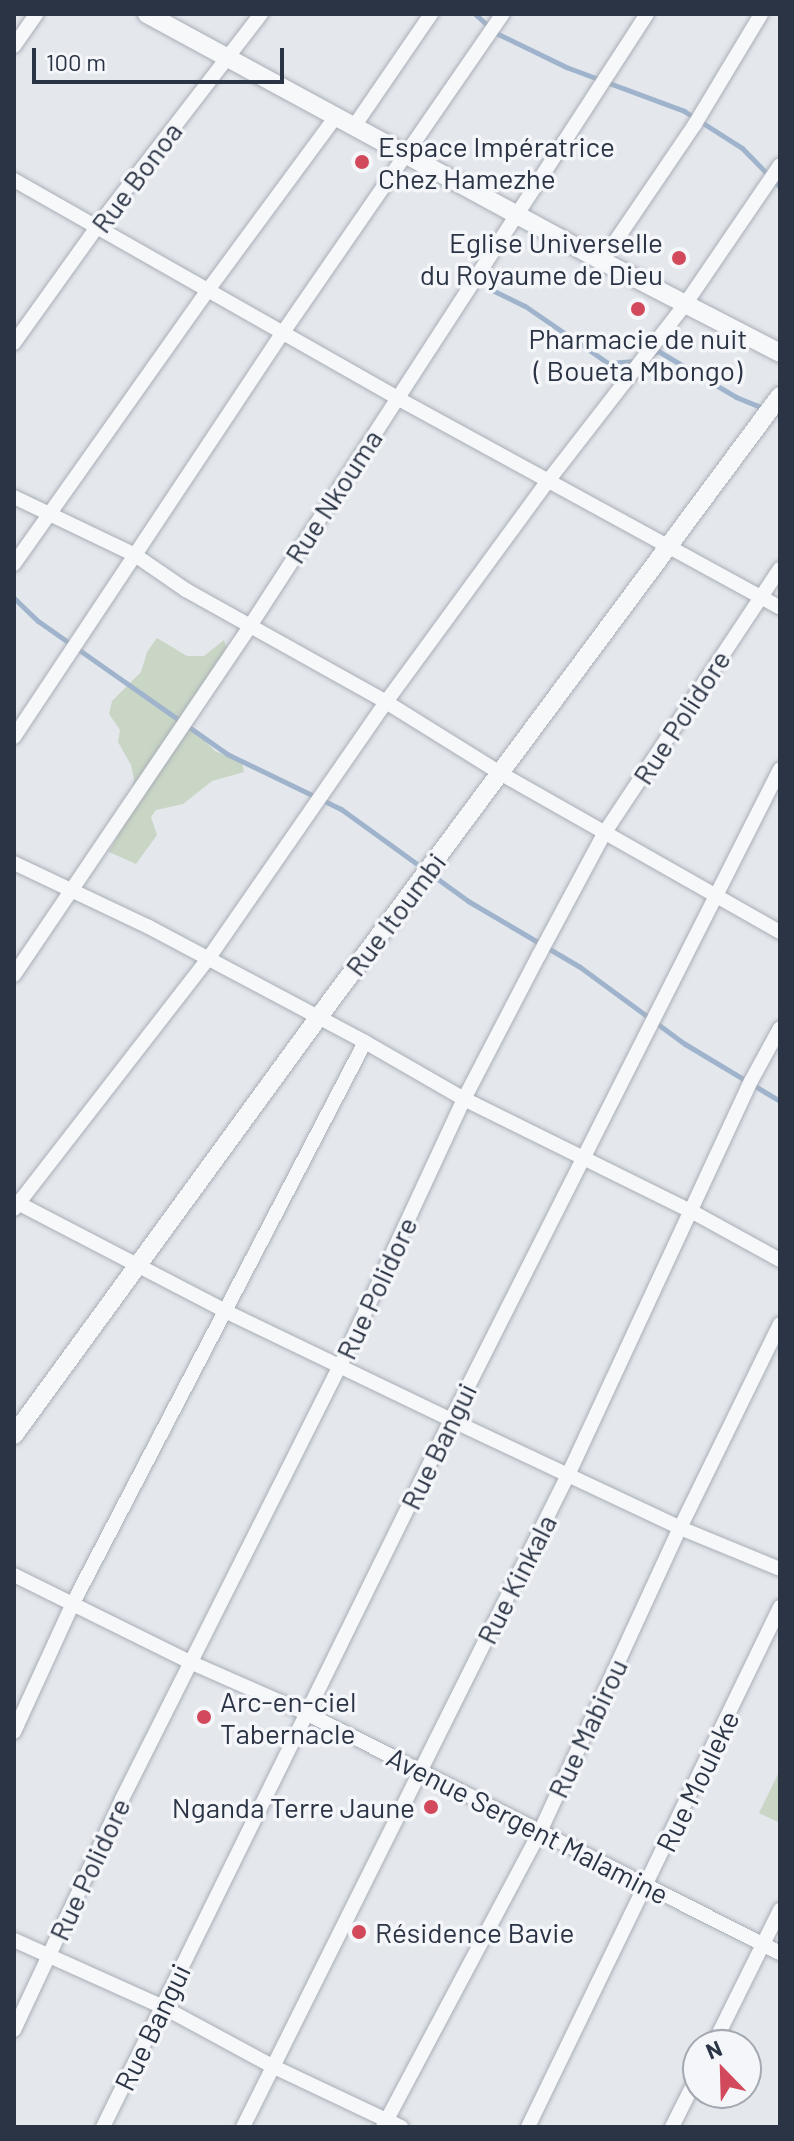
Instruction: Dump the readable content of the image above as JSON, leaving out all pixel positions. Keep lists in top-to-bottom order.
{
  "streets": {
    "street": [
      "Rue Bonoa",
      "Rue Nkouma",
      "Rue Polidore",
      "Rue Itoumbi",
      "Rue Bangui",
      "Rue Kinkala",
      "Rue Mabirou",
      "Rue Mouleke",
      "Avenue Sergent Malamine"
    ]
  },
  "crossings": [
    ["Rue Polidore", "Avenue Sergent Malamine"],
    ["Rue Bangui", "Avenue Sergent Malamine"],
    ["Rue Kinkala", "Avenue Sergent Malamine"],
    ["Rue Mabirou", "Avenue Sergent Malamine"],
    ["Rue Mouleke", "Avenue Sergent Malamine"]
  ],
  "places": [
    "Espace Impératrice Chez Hamezhe",
    "Eglise Universelle du Royaume de Dieu",
    "Pharmacie de nuit ( Boueta Mbongo)",
    "Arc-en-ciel Tabernacle",
    "Nganda Terre Jaune",
    "Résidence Bavie"
  ],
  "scale_bar": "100 m",
  "north": "top left"
}
